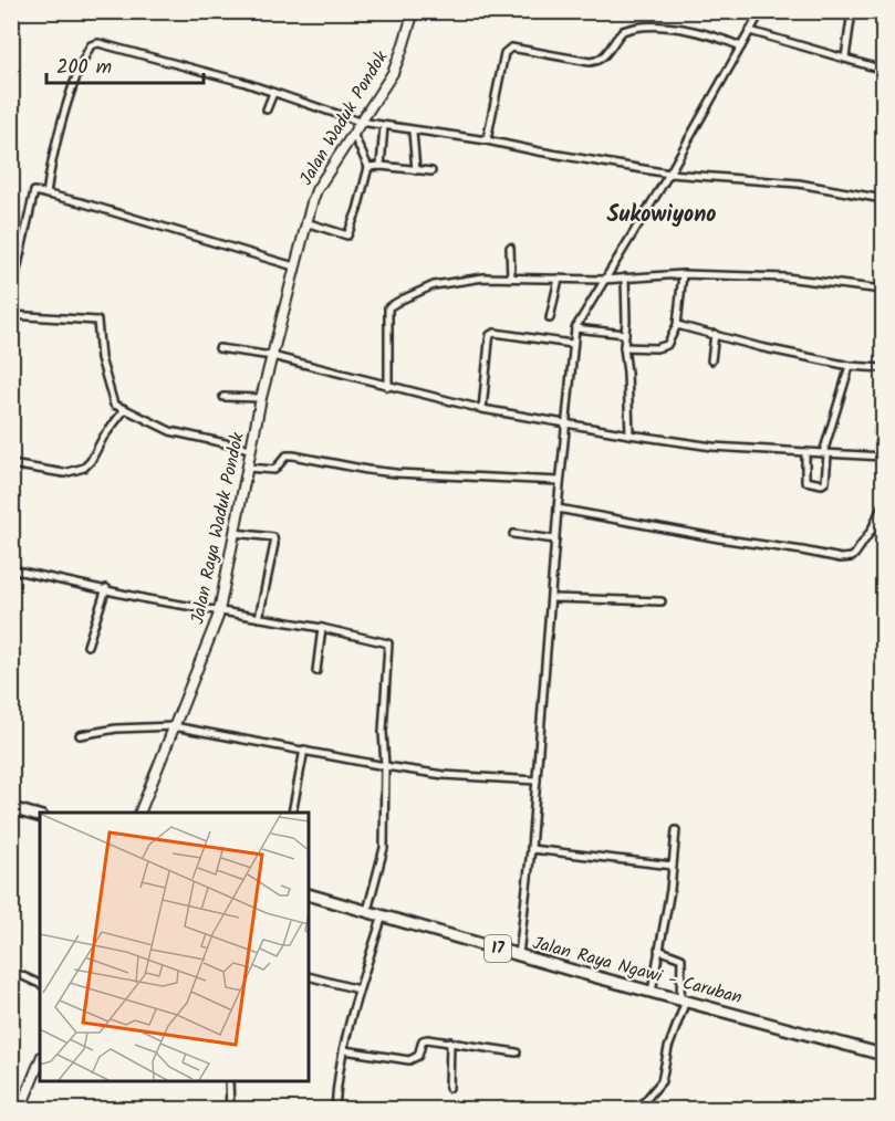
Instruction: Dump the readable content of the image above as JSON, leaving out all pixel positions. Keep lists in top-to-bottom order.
{
  "streets": {
    "highway": ["17", "Jalan Raya Ngawi - Caruban"],
    "street": ["Jalan Waduk Pondok", "Jalan Raya Waduk Pondok"]
  },
  "crossings": [
    ["Jalan Waduk Pondok", "Jalan Raya Waduk Pondok"]
  ],
  "districts": ["Sukowiyono"],
  "scale_bar": "200 m"
}
